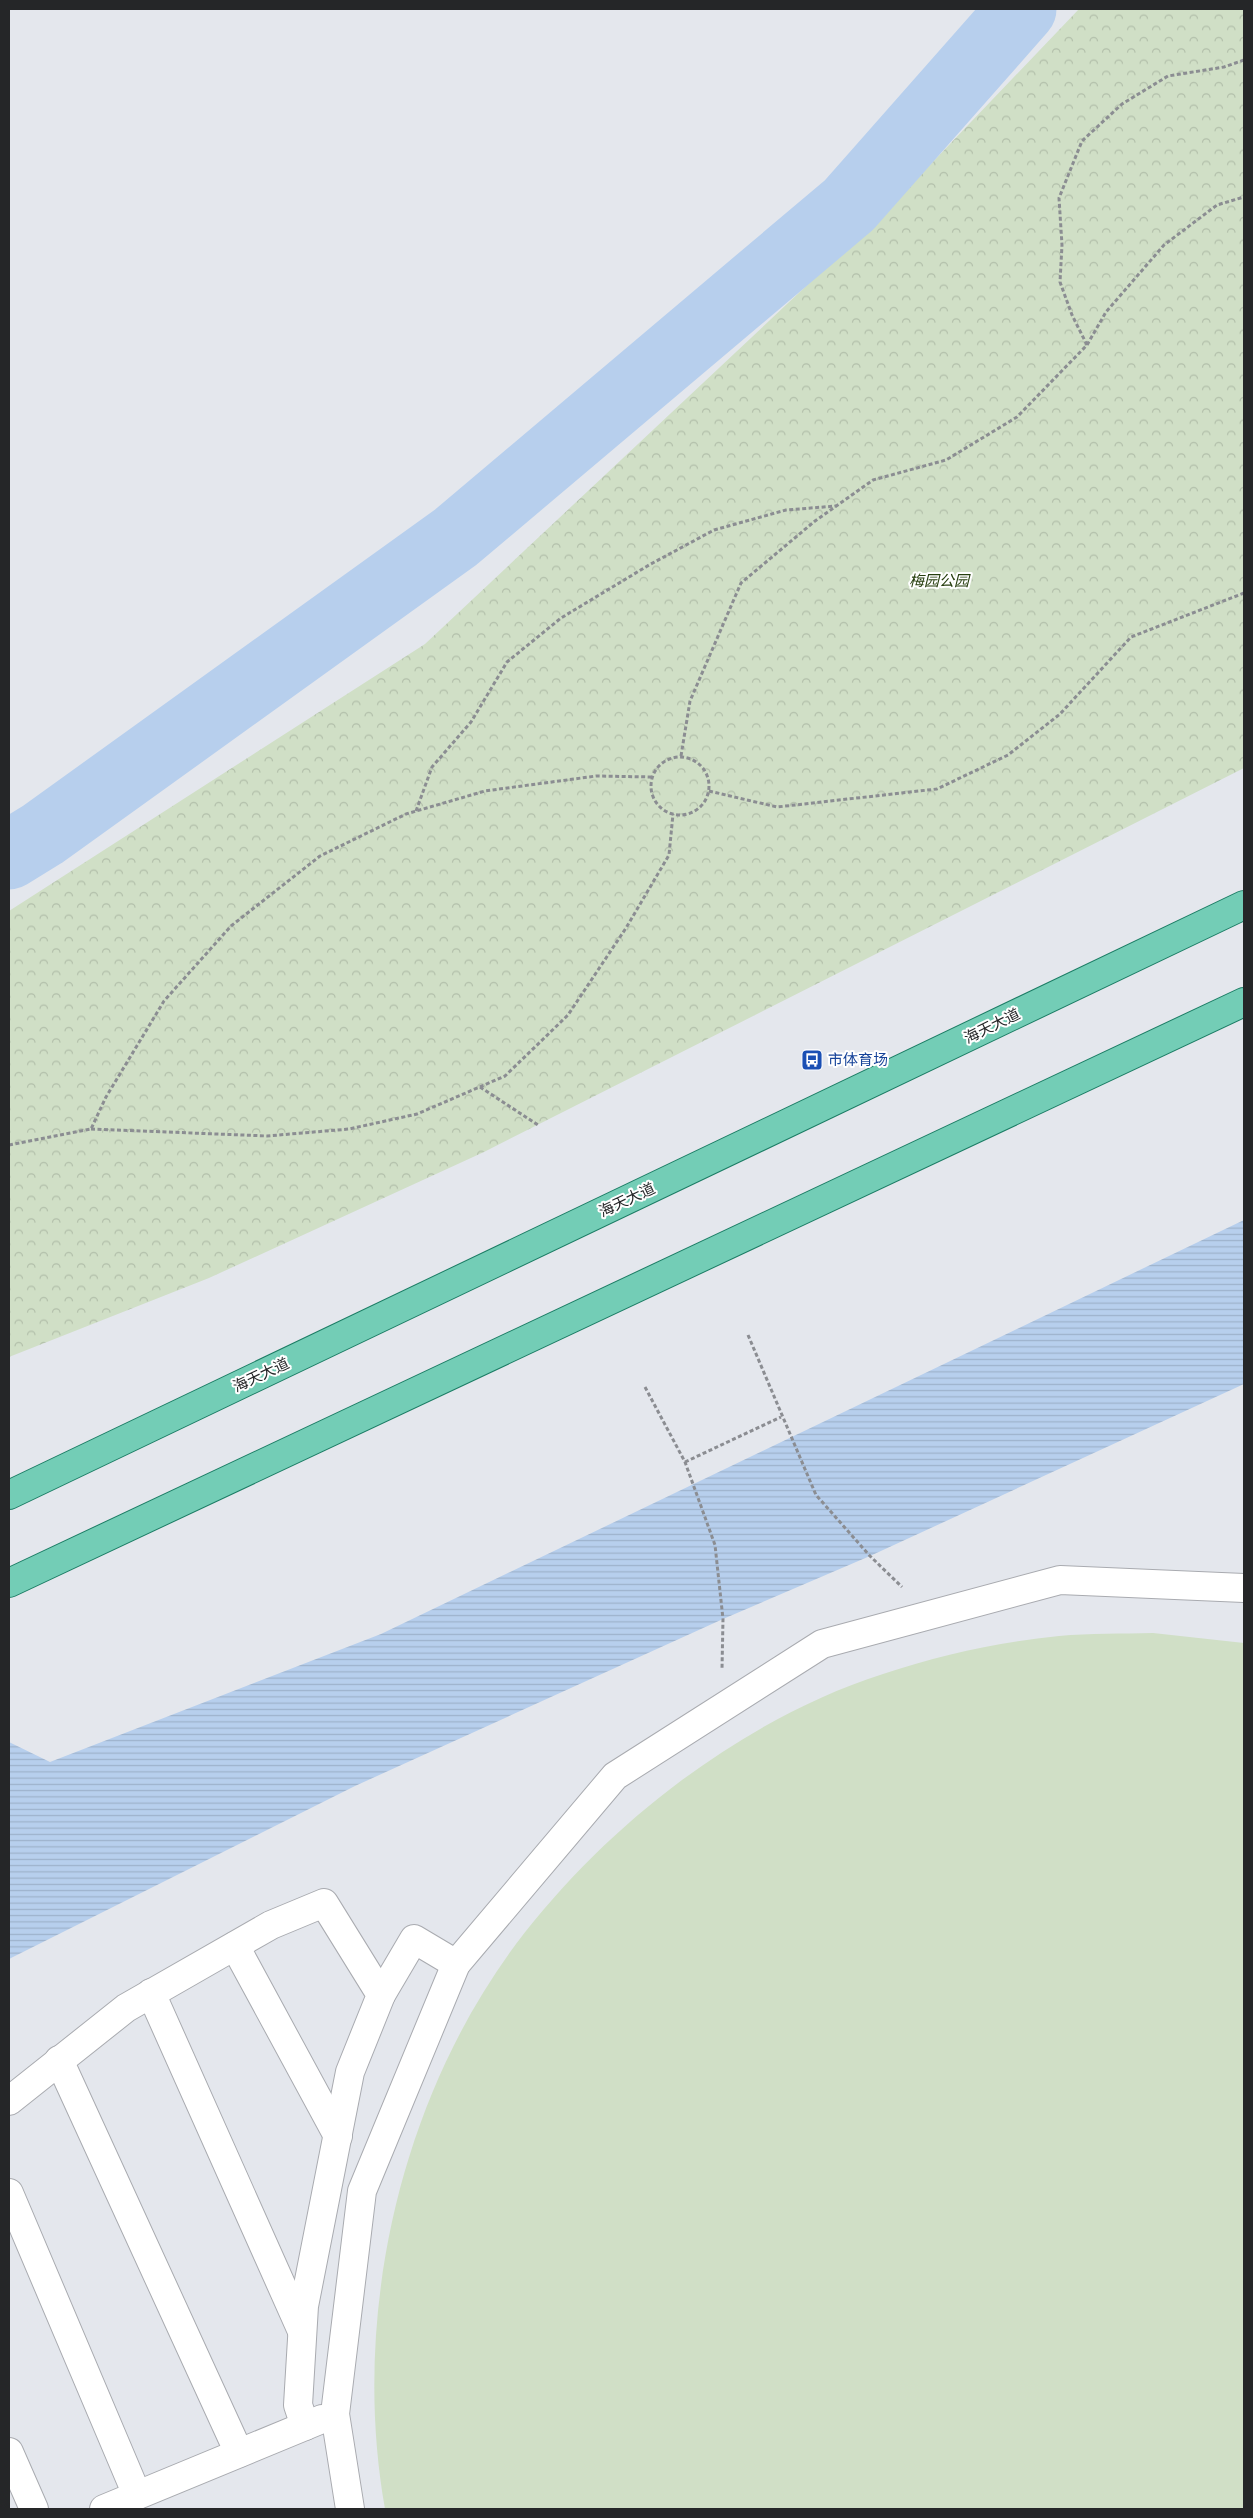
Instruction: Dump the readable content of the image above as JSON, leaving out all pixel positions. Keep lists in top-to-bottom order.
{
  "streets": {
    "main road": ["海天大道"]
  },
  "parks": ["梅园公园"],
  "places": {
    "bus stop": ["市体育场"]
  }
}
